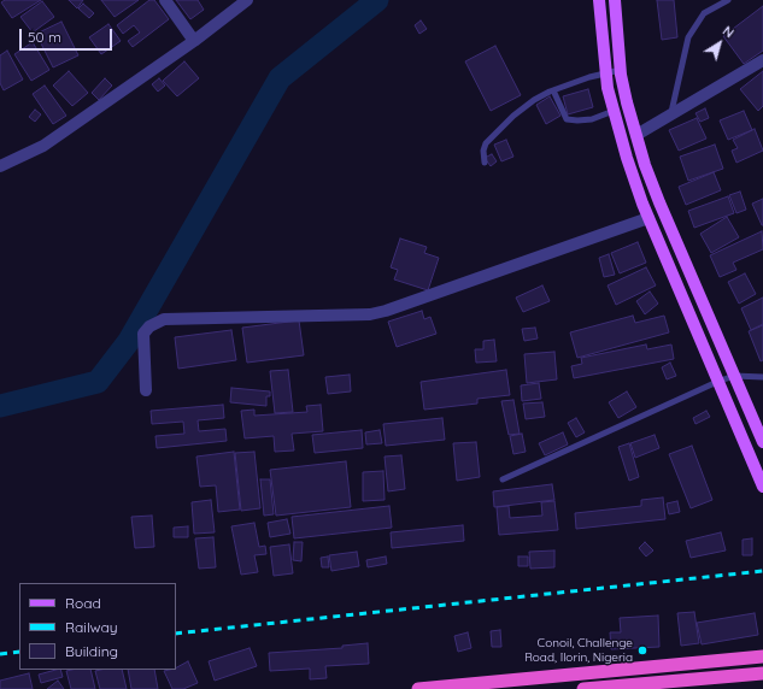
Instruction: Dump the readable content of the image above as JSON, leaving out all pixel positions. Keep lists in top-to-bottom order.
{
  "places": ["Conoil, Challenge Road, Ilorin, Nigeria"],
  "legend": ["Road", "Railway", "Building"],
  "scale_bar": "50 m",
  "north": "top right"
}
